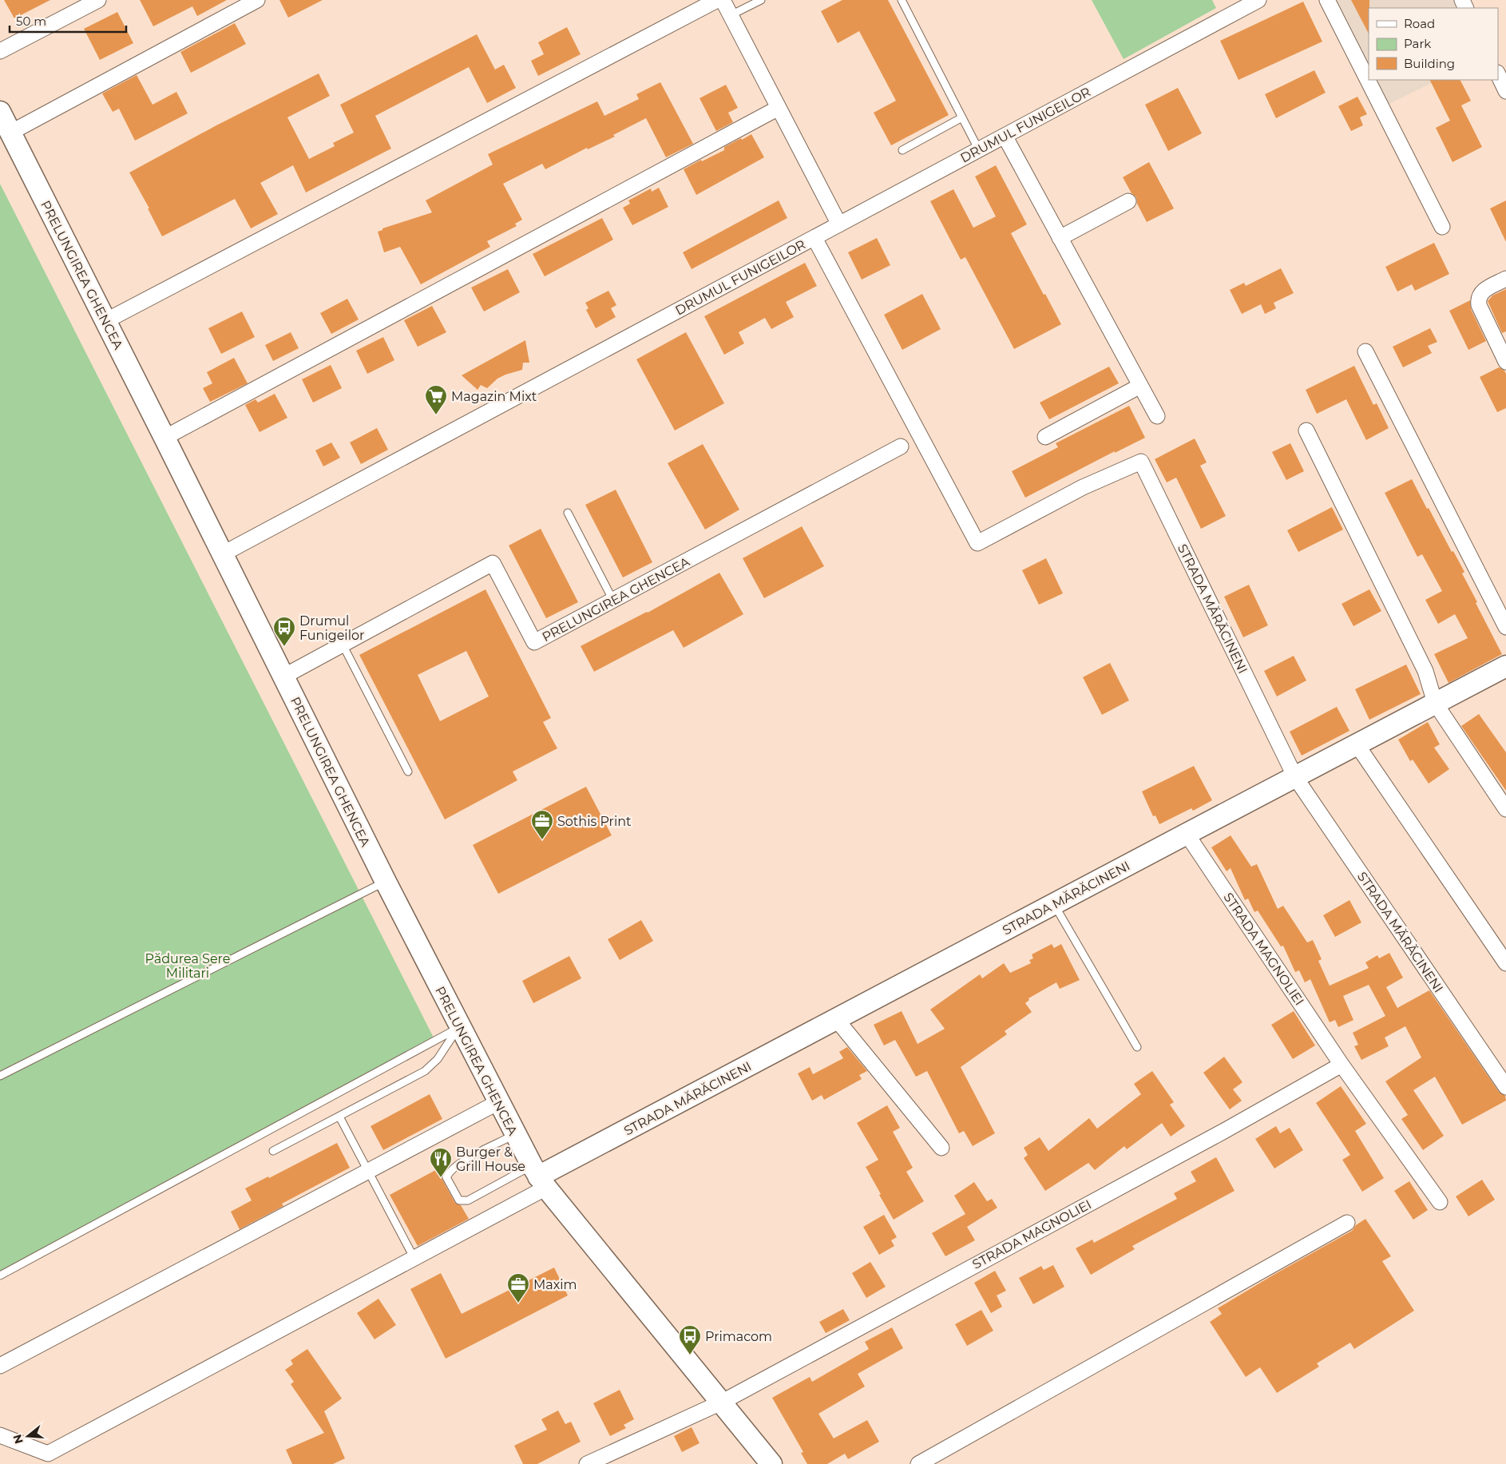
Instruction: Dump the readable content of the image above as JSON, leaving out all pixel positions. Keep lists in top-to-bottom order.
{
  "streets": {
    "main road": ["PRELUNGIREA GHENCEA", "STRADA MĂRĂCINENI"],
    "street": ["DRUMUL FUNIGEILOR", "STRADA MAGNOLIEI"]
  },
  "crossings": [
    ["DRUMUL FUNIGEILOR", "PRELUNGIREA GHENCEA"],
    ["DRUMUL FUNIGEILOR", "STRADA MĂRĂCINENI"],
    ["PRELUNGIREA GHENCEA", "STRADA MĂRĂCINENI"],
    ["PRELUNGIREA GHENCEA", "STRADA MAGNOLIEI"],
    ["STRADA MĂRĂCINENI", "STRADA MAGNOLIEI"]
  ],
  "parks": ["Pădurea Sere Militari"],
  "places": {
    "supermarket": ["Magazin Mixt"],
    "bus stop": ["Drumul Funigeilor", "Primacom"],
    "office": ["Sothis Print", "Maxim"],
    "restaurant": ["Burger & Grill House"]
  },
  "legend": ["Road", "Park", "Building"],
  "scale_bar": "50 m",
  "north": "left"
}
